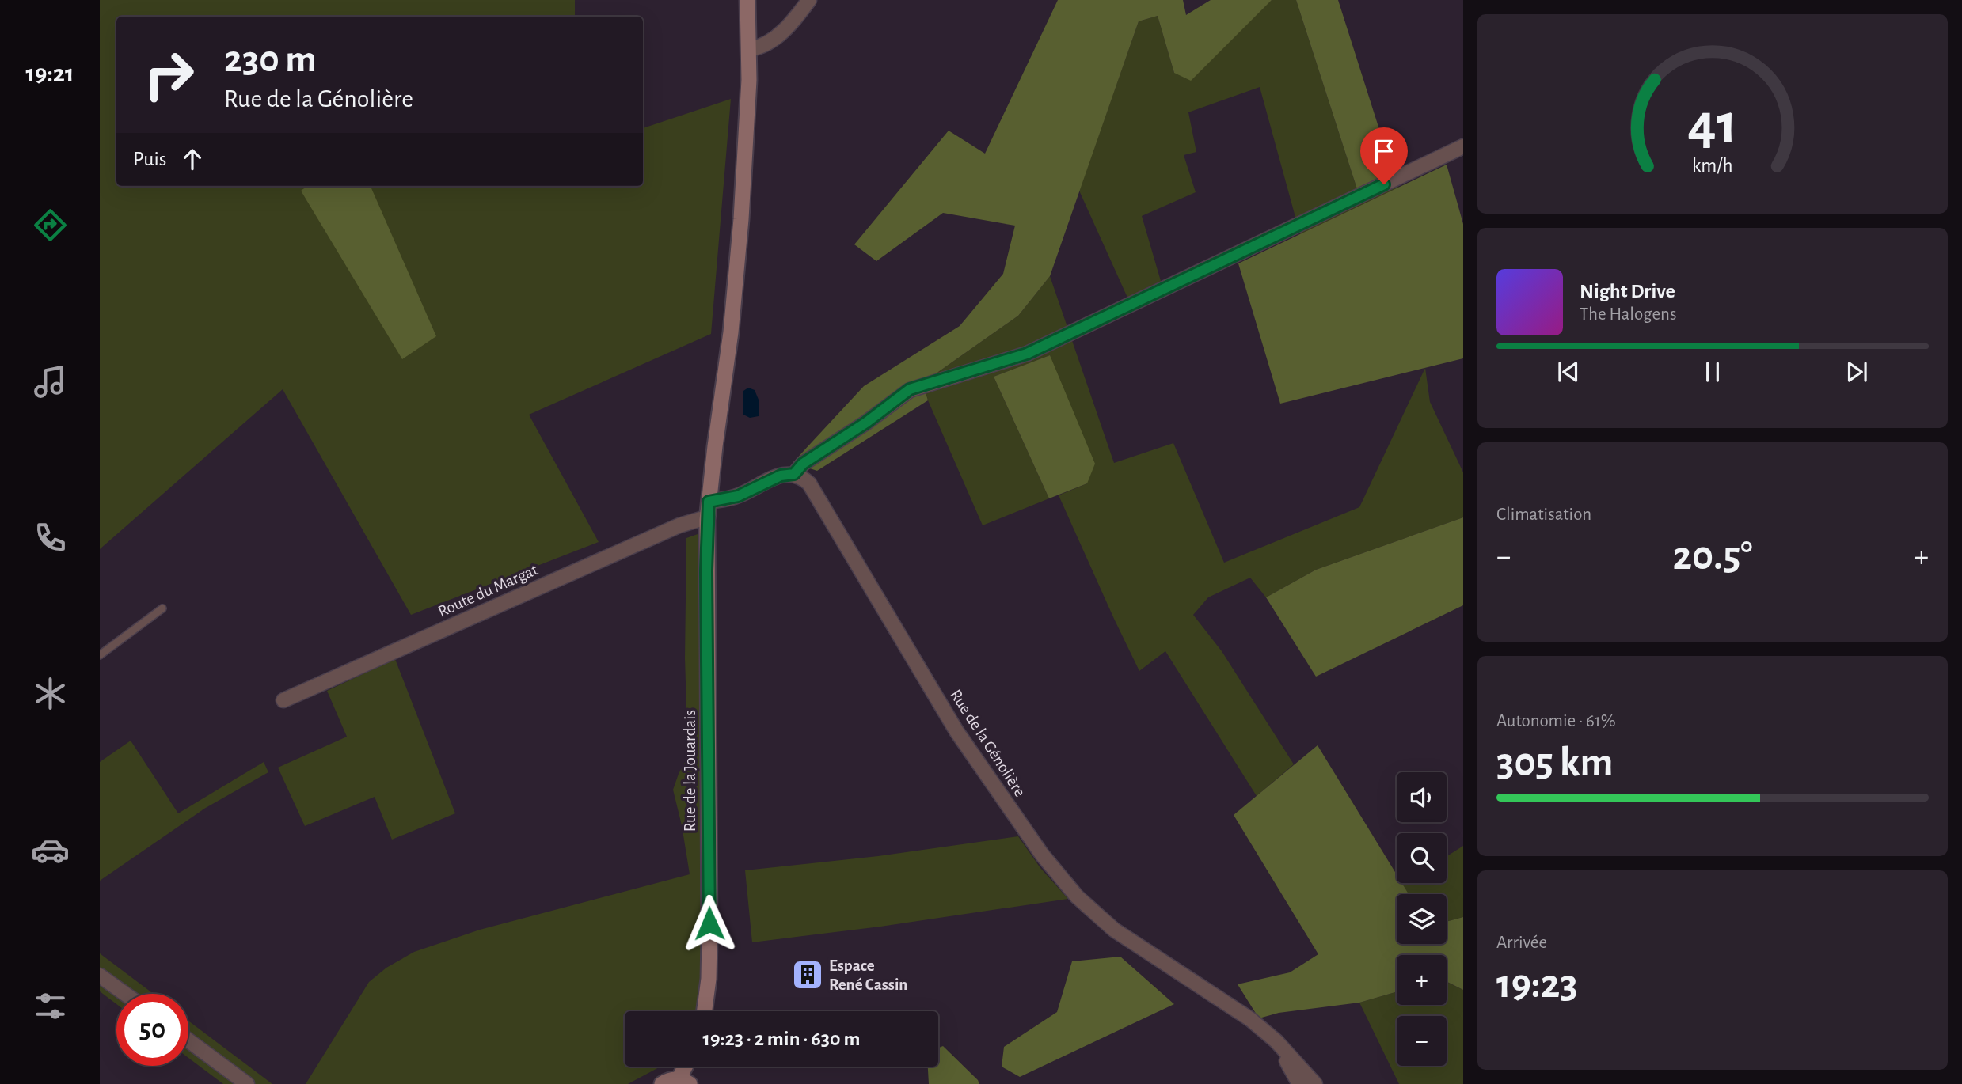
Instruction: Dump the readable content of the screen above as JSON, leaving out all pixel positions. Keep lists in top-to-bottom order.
{
  "streets": {
    "main road": ["Rue de la Jouardais"],
    "street": ["Route du Margat", "Rue de la Génolière"]
  },
  "crossings": [
    ["Route du Margat", "Rue de la Jouardais"]
  ],
  "places": {
    "building": ["Espace René Cassin"]
  },
  "page": {
    "tabs": "19:21",
    "turn": ["230 m", "Rue de la Génolière"],
    "then": "Puis",
    "song": ["Night Drive", "The Halogens"],
    "tile": [
      "Climatisation",
      ["Autonomie · 61%", "305 km"],
      ["Arrivée", "19:23"]
    ],
    "heat": ["−", "20.5°", "+"],
    "map_buttons": ["+", "−"],
    "limit": "50",
    "trip": "19:23 · 2 min · 630 m",
    "gauge": ["41", "km/h"]
  }
}
